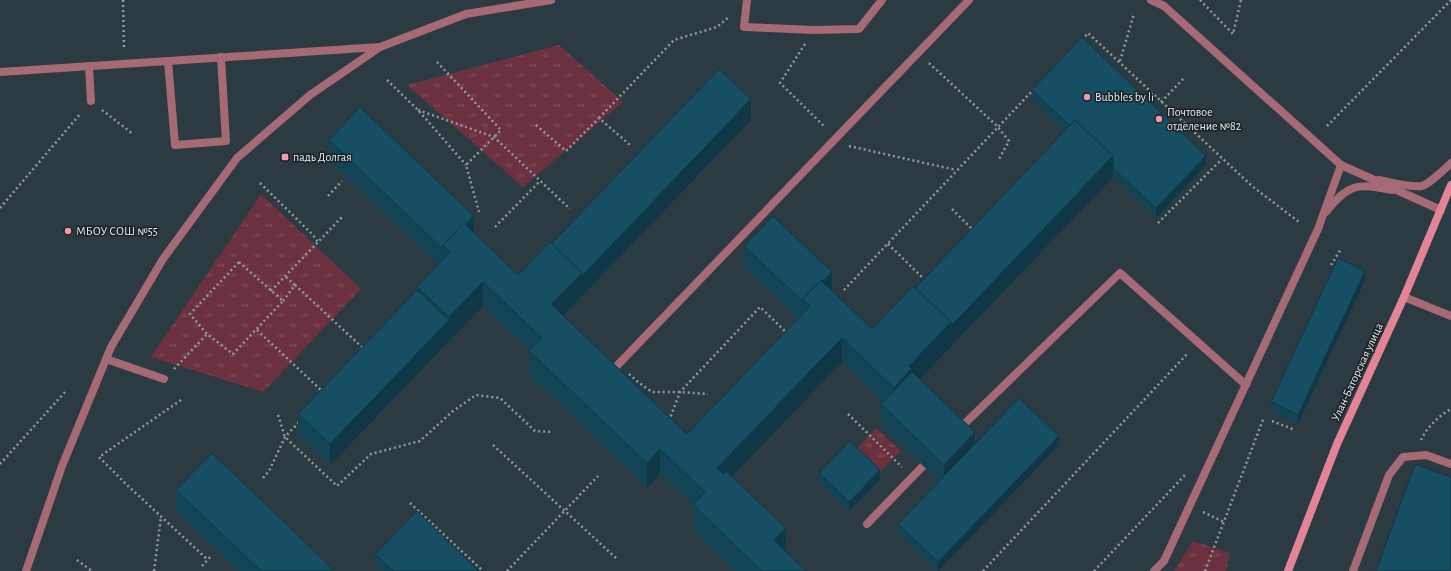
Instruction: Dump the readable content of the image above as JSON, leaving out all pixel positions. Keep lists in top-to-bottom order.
{
  "streets": {
    "street": ["Улан-Баторская улица"]
  },
  "places": {
    "other": ["Bubbles by li", "Почтовое отделение №82", "МБОУ СОШ №55"],
    "transit": ["падь Долгая"]
  }
}
